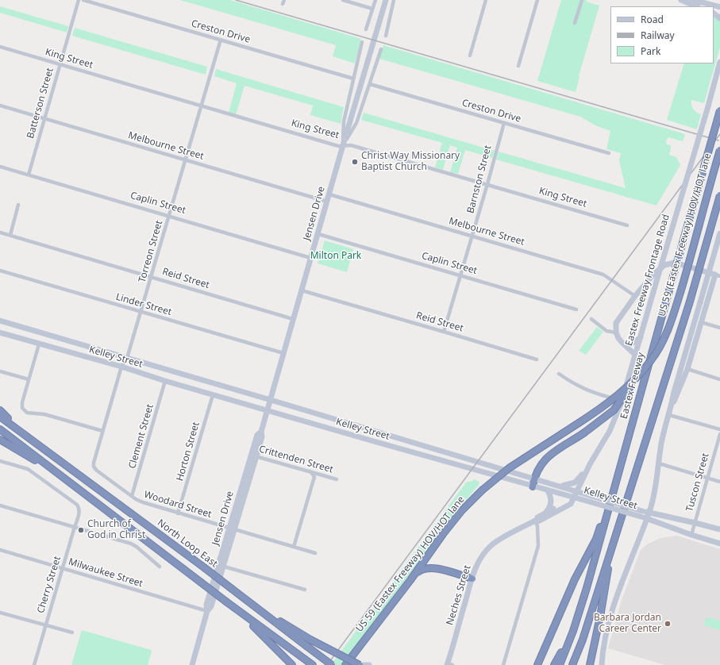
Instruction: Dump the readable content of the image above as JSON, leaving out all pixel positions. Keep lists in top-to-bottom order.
{
  "streets": {
    "highway": ["US 59 (Eastex Freeway) HOV/HOT lane", "Eastex Freeway", "North Loop East"],
    "main road": [
      "Jensen Drive",
      "Eastex Freeway Frontage Road",
      "Kelley Street",
      "Neches Street"
    ],
    "street": [
      "Creston Drive",
      "King Street",
      "Batterson Street",
      "Melbourne Street",
      "Barnston Street",
      "Caplin Street",
      "Torreon Street",
      "Reid Street",
      "Linder Street",
      "Clement Street",
      "Horton Street",
      "Crittenden Street",
      "Tuscon Street",
      "Woodard Street",
      "Milwaukee Street",
      "Cherry Street"
    ]
  },
  "crossings": [
    ["Creston Drive", "Barnston Street"],
    ["Creston Drive", "Torreon Street"],
    ["King Street", "Batterson Street"],
    ["King Street", "Barnston Street"],
    ["King Street", "Jensen Drive"],
    ["King Street", "Torreon Street"],
    ["Batterson Street", "Melbourne Street"],
    ["Batterson Street", "Caplin Street"],
    ["Melbourne Street", "Barnston Street"],
    ["Melbourne Street", "Jensen Drive"],
    ["Melbourne Street", "Torreon Street"],
    ["Barnston Street", "Caplin Street"],
    ["Barnston Street", "Reid Street"],
    ["Caplin Street", "Jensen Drive"],
    ["Caplin Street", "Torreon Street"],
    ["Jensen Drive", "Reid Street"],
    ["Jensen Drive", "Linder Street"],
    ["Jensen Drive", "Kelley Street"],
    ["Jensen Drive", "Crittenden Street"],
    ["Jensen Drive", "Woodard Street"],
    ["Jensen Drive", "Milwaukee Street"],
    ["Torreon Street", "Reid Street"],
    ["Torreon Street", "Linder Street"],
    ["Torreon Street", "Kelley Street"],
    ["Eastex Freeway Frontage Road", "Kelley Street"],
    ["Eastex Freeway Frontage Road", "Neches Street"],
    ["Kelley Street", "Clement Street"],
    ["Kelley Street", "Horton Street"],
    ["Kelley Street", "Tuscon Street"],
    ["Kelley Street", "Neches Street"],
    ["Clement Street", "Woodard Street"],
    ["Horton Street", "Woodard Street"],
    ["Milwaukee Street", "Cherry Street"]
  ],
  "parks": ["Milton Park"],
  "places": ["Christ Way Missionary Baptist Church", "Church of God in Christ", "Barbara Jordan Career Center"],
  "legend": ["Road", "Railway", "Park"]
}
